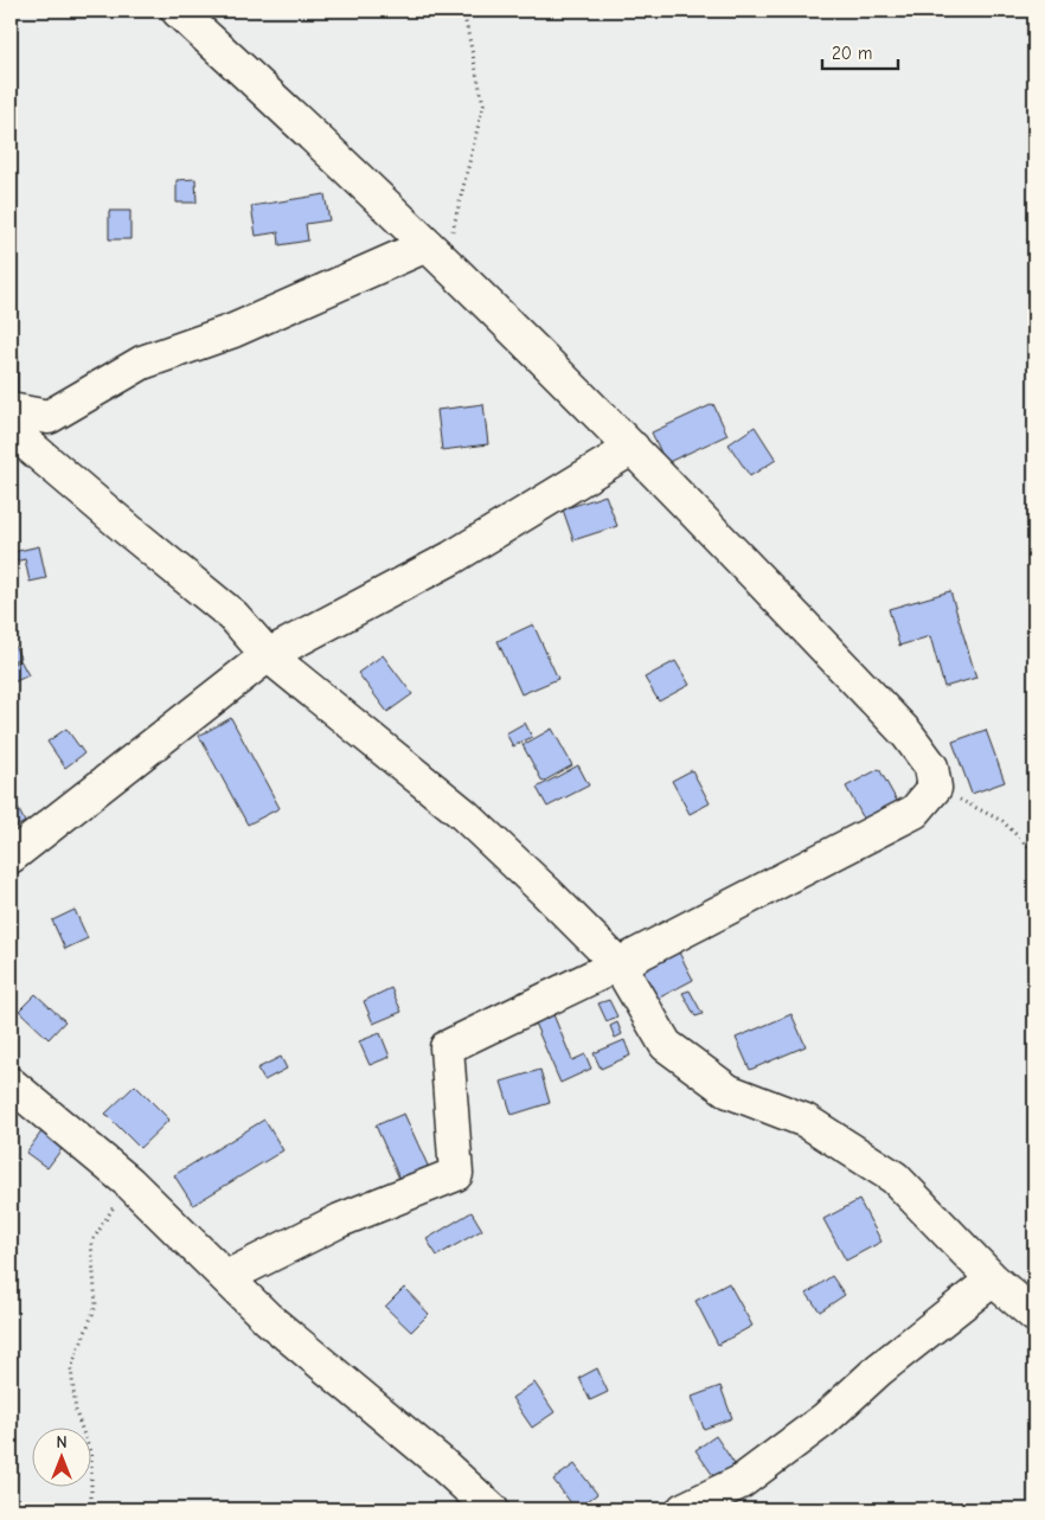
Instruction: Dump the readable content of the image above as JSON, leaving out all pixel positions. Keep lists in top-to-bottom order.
{
  "scale_bar": "20 m",
  "north": "top"
}
